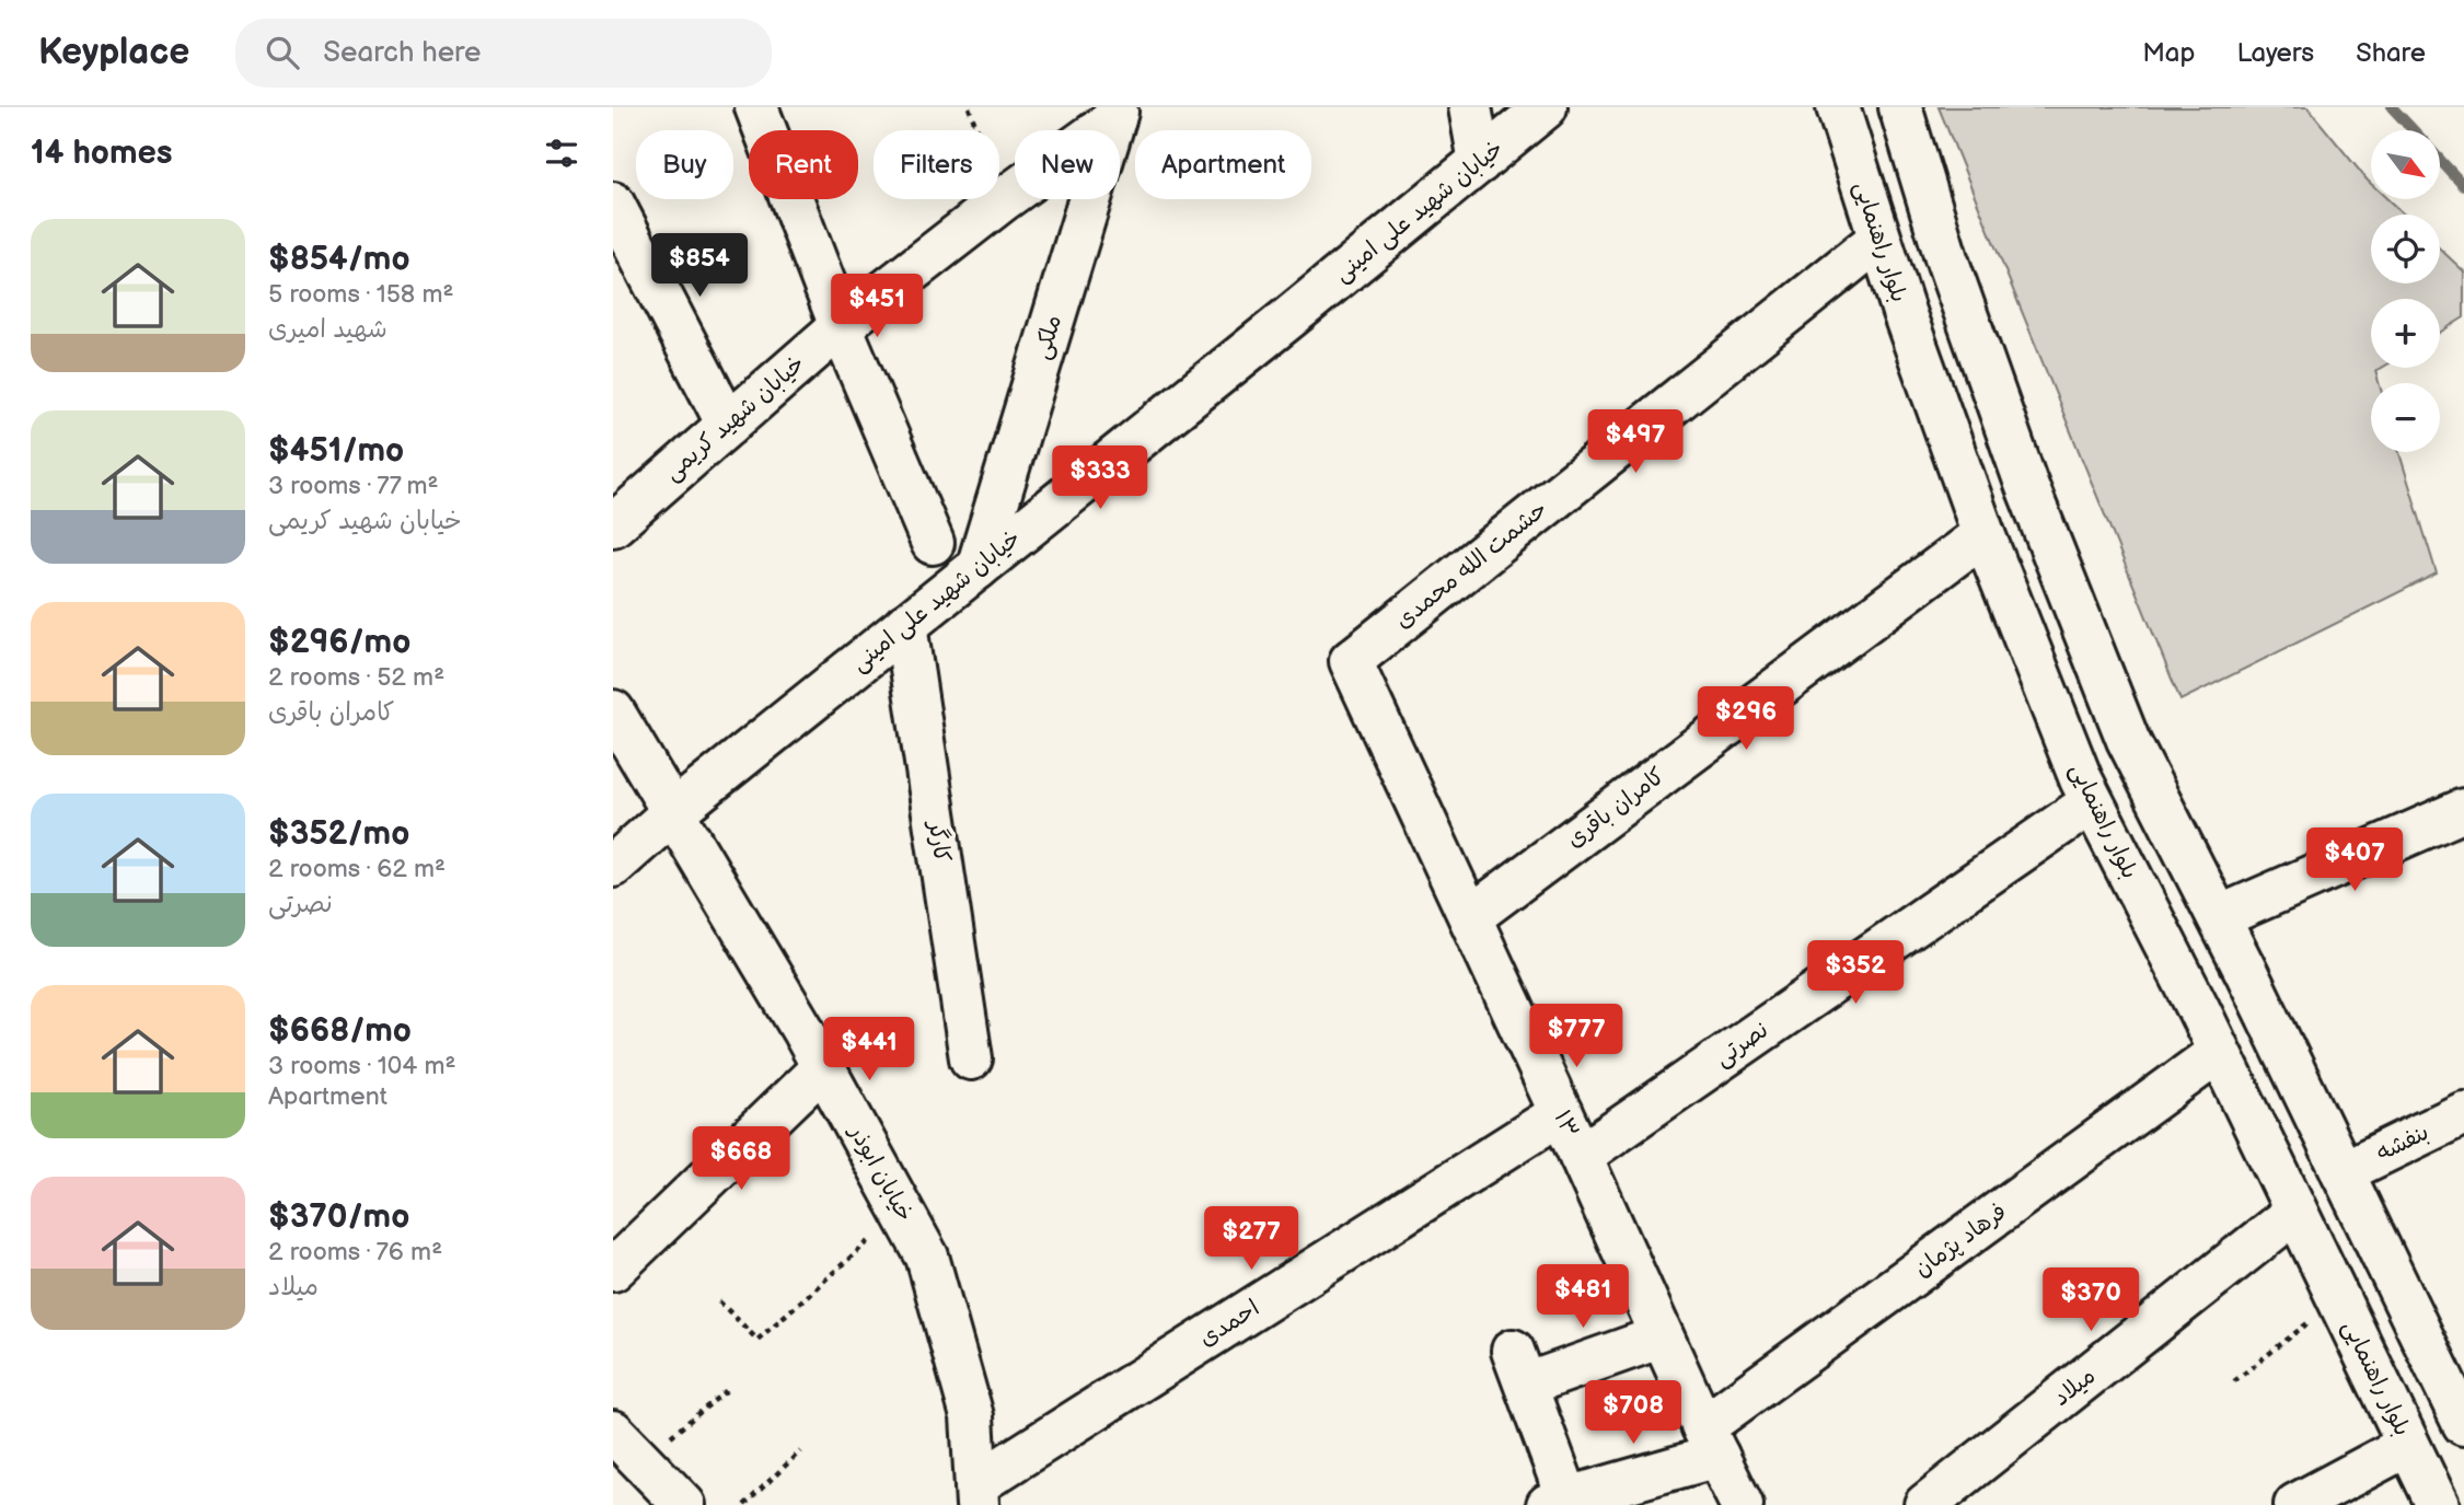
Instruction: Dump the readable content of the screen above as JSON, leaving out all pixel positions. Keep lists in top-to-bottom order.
{
  "streets": {
    "street": [
      "خیابان شهید علی امینی",
      "بلوار راهنمایی",
      "ملکی",
      "خیابان شهید کریمی",
      "حشمت الله محمدی",
      "کامران باقری",
      "کارگر",
      "نصرتی",
      "۱۳",
      "بنفشه",
      "خیابان ابوذر",
      "فرهاد پژمان",
      "احمدی",
      "میلاد"
    ]
  },
  "crossings": [
    ["خیابان شهید علی امینی", "ملکی"],
    ["خیابان شهید علی امینی", "کارگر"],
    ["خیابان شهید علی امینی", "خیابان ابوذر"],
    ["بلوار راهنمایی", "حشمت الله محمدی"],
    ["بلوار راهنمایی", "کامران باقری"],
    ["بلوار راهنمایی", "نصرتی"],
    ["بلوار راهنمایی", "فرهاد پژمان"],
    ["بلوار راهنمایی", "میلاد"],
    ["ملکی", "خیابان شهید کریمی"],
    ["حشمت الله محمدی", "۱۳"],
    ["کامران باقری", "۱۳"],
    ["نصرتی", "۱۳"],
    ["۱۳", "فرهاد پژمان"],
    ["۱۳", "احمدی"],
    ["خیابان ابوذر", "احمدی"]
  ],
  "north": "bottom right",
  "page": {
    "header": "Keyplace",
    "search": "Search here",
    "nav": ["Map", "Layers", "Share"],
    "heading": "14 homes",
    "map_buttons": ["+", "−"],
    "chip": [
      "Buy",
      "Rent",
      "Filters",
      "New",
      "Apartment"
    ],
    "list": [
      {
        "name": "$854/mo",
        "note": "5 rooms · 158 m² · شهید امیری"
      },
      {
        "name": "$451/mo",
        "note": "3 rooms · 77 m² · خیابان شهید کریمی"
      },
      {
        "name": "$296/mo",
        "note": "2 rooms · 52 m² · کامران باقری"
      },
      {
        "name": "$352/mo",
        "note": "2 rooms · 62 m² · نصرتی"
      },
      {
        "name": "$668/mo",
        "note": "3 rooms · 104 m² · Apartment"
      },
      {
        "name": "$370/mo",
        "note": "2 rooms · 76 m² · میلاد"
      }
    ],
    "price": [
      "$854",
      "$451",
      "$497",
      "$333",
      "$296",
      "$407",
      "$352",
      "$777",
      "$441",
      "$668",
      "$277",
      "$481",
      "$370",
      "$708"
    ]
  }
}
